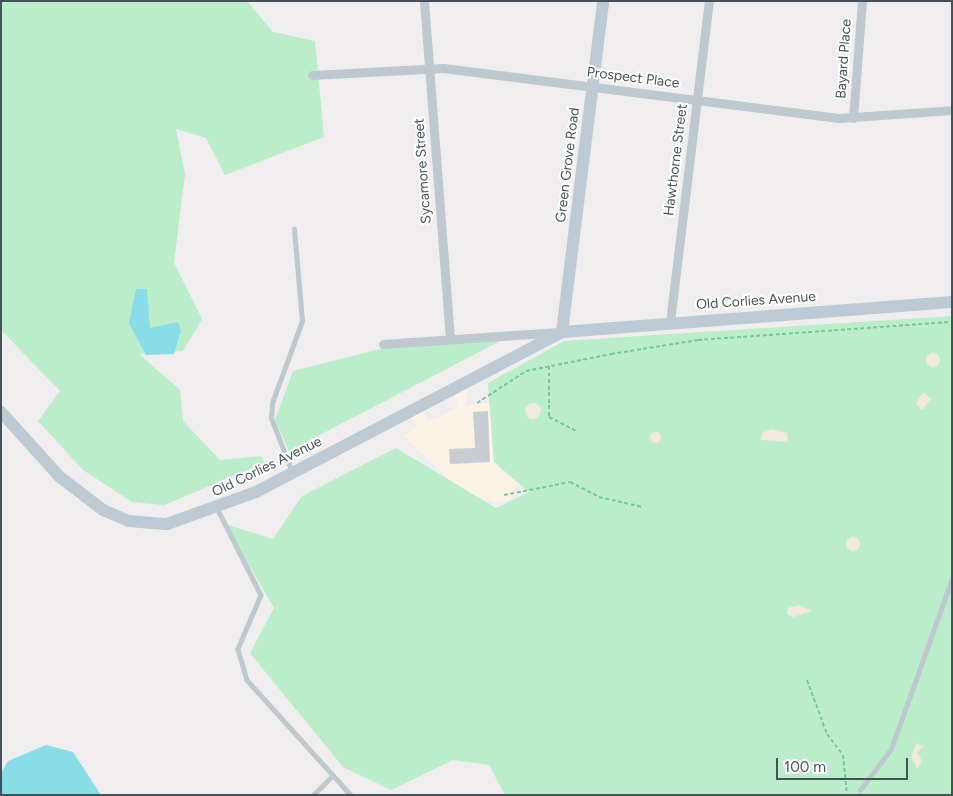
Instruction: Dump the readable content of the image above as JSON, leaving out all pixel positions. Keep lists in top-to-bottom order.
{
  "streets": {
    "street": [
      "Bayard Place",
      "Prospect Place",
      "Hawthorne Street",
      "Green Grove Road",
      "Sycamore Street",
      "Old Corlies Avenue"
    ]
  },
  "crossings": [
    ["Bayard Place", "Prospect Place"],
    ["Prospect Place", "Hawthorne Street"],
    ["Prospect Place", "Green Grove Road"],
    ["Prospect Place", "Sycamore Street"],
    ["Hawthorne Street", "Old Corlies Avenue"],
    ["Green Grove Road", "Old Corlies Avenue"],
    ["Sycamore Street", "Old Corlies Avenue"]
  ],
  "scale_bar": "100 m"
}
